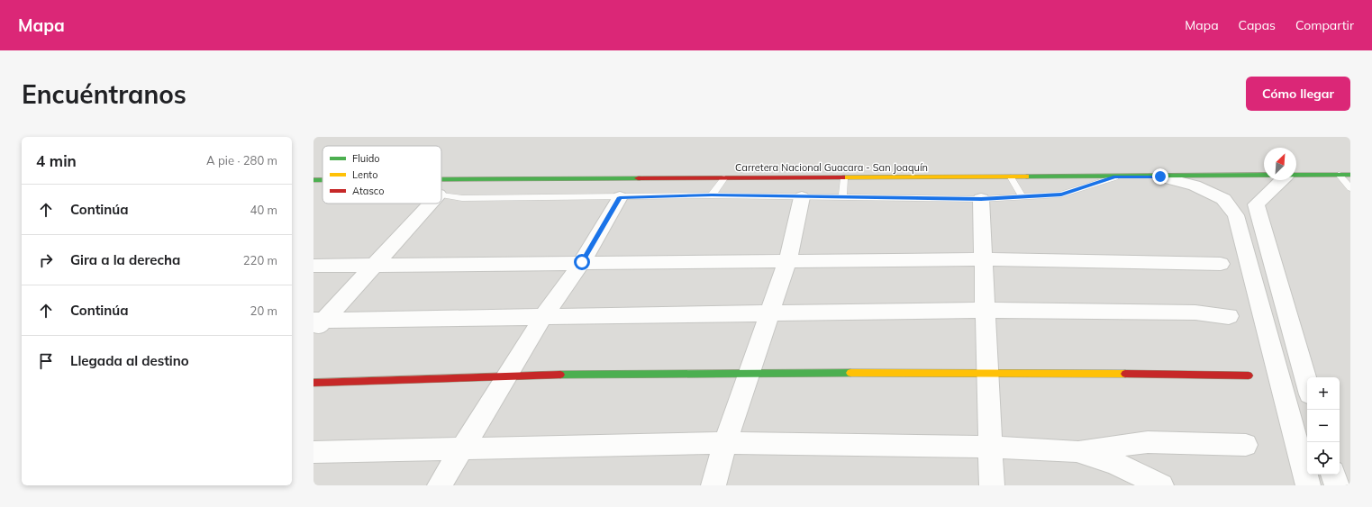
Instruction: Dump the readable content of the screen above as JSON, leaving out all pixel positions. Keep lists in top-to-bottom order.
{
  "streets": {
    "main road": ["Carretera Nacional Guacara - San Joaquín"]
  },
  "legend": ["Fluido", "Lento", "Atasco"],
  "north": "top right",
  "page": {
    "header": "Mapa",
    "nav": ["Mapa", "Capas", "Compartir"],
    "buttons": "Cómo llegar",
    "title": "Encuéntranos",
    "heading": ["4 min", "A pie · 280 m"],
    "list": [
      ["Continúa", "40 m"],
      ["Gira a la derecha", "220 m"],
      ["Continúa", "20 m"],
      "Llegada al destino"
    ],
    "map_buttons": ["+", "−"]
  }
}
